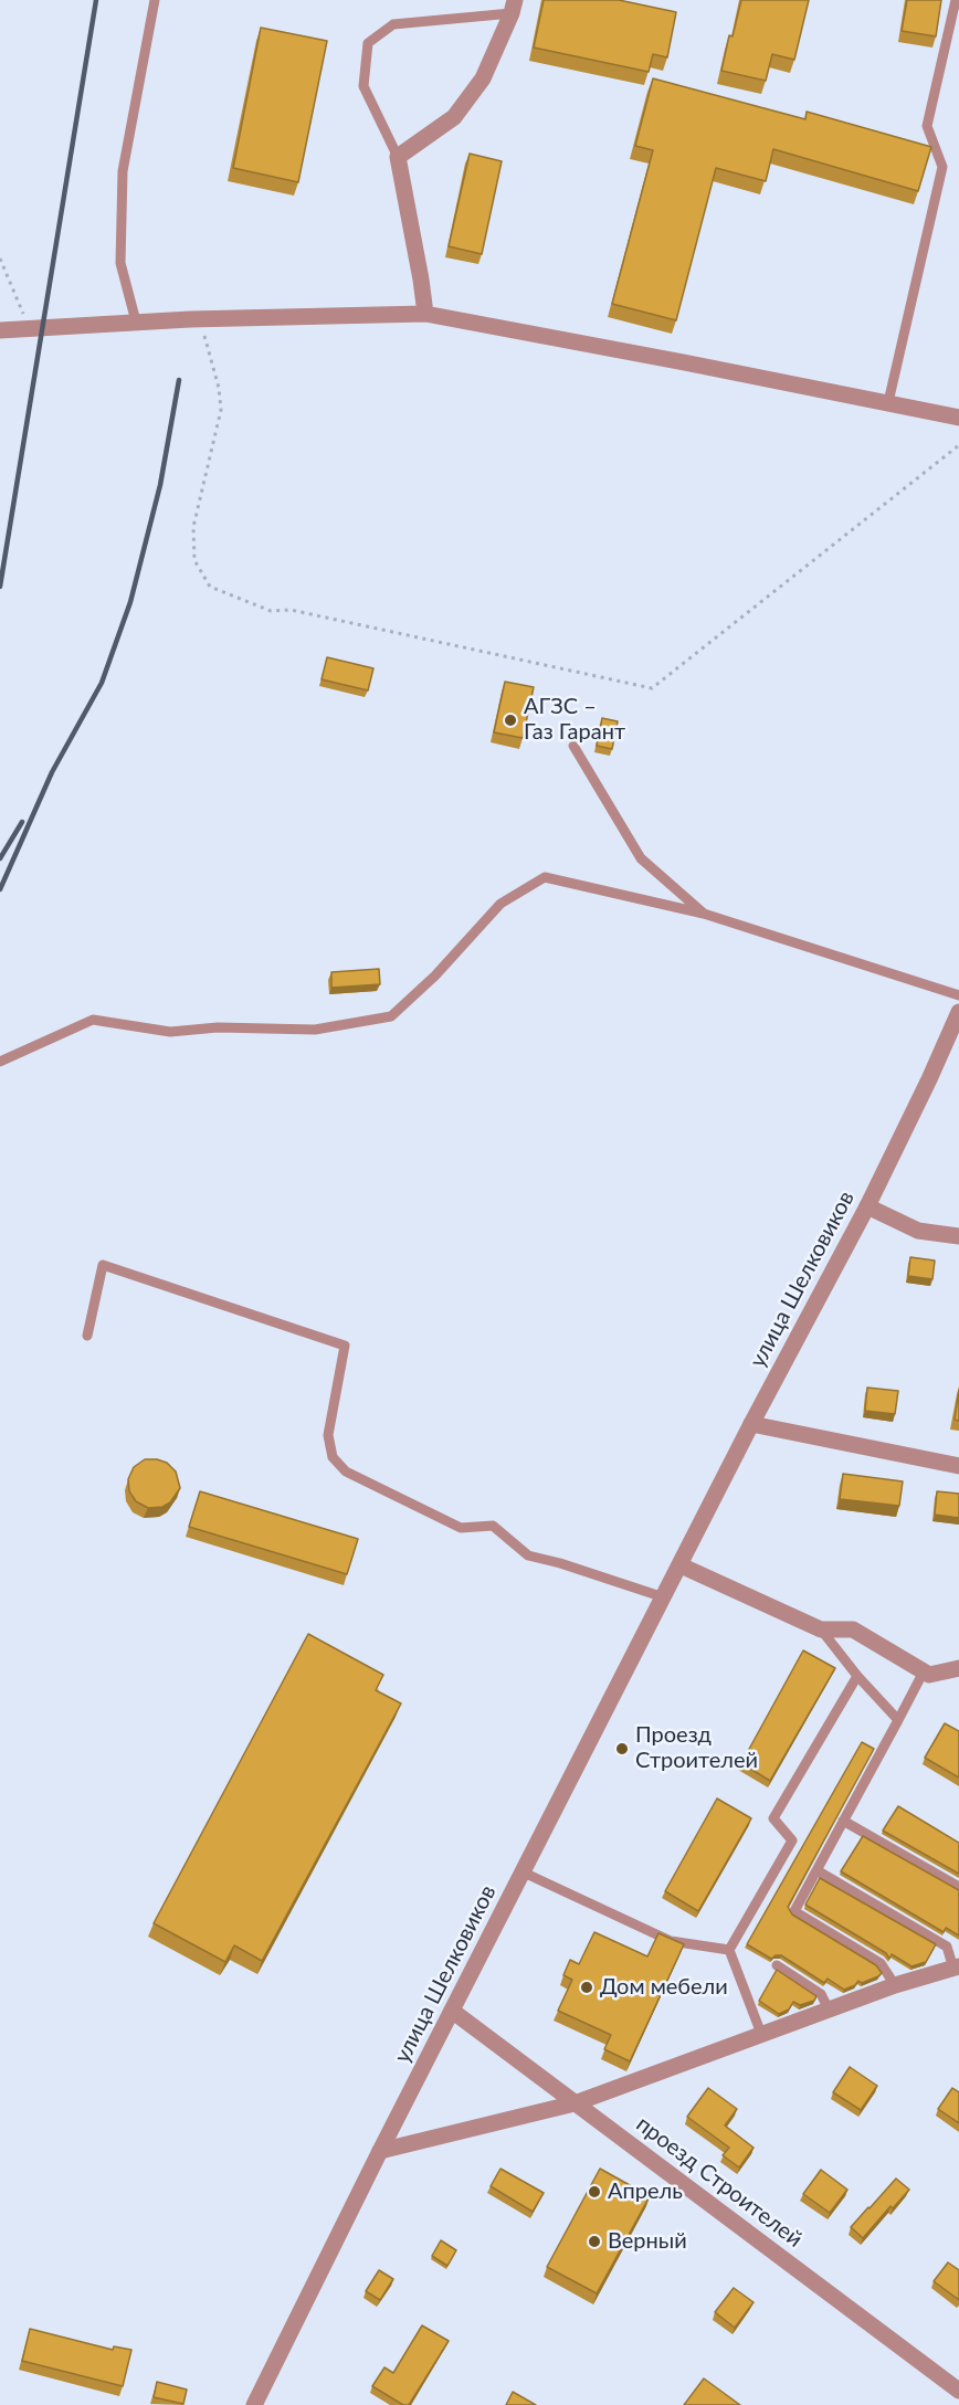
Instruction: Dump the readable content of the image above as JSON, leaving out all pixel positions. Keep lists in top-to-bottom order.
{
  "streets": {
    "street": ["улица Шелковиков", "проезд Строителей"]
  },
  "crossings": [
    ["улица Шелковиков", "проезд Строителей"]
  ],
  "places": [
    "АГЗС – Газ Гарант",
    "Проезд Строителей",
    "Дом мебели",
    "Апрель",
    "Верный"
  ]
}
